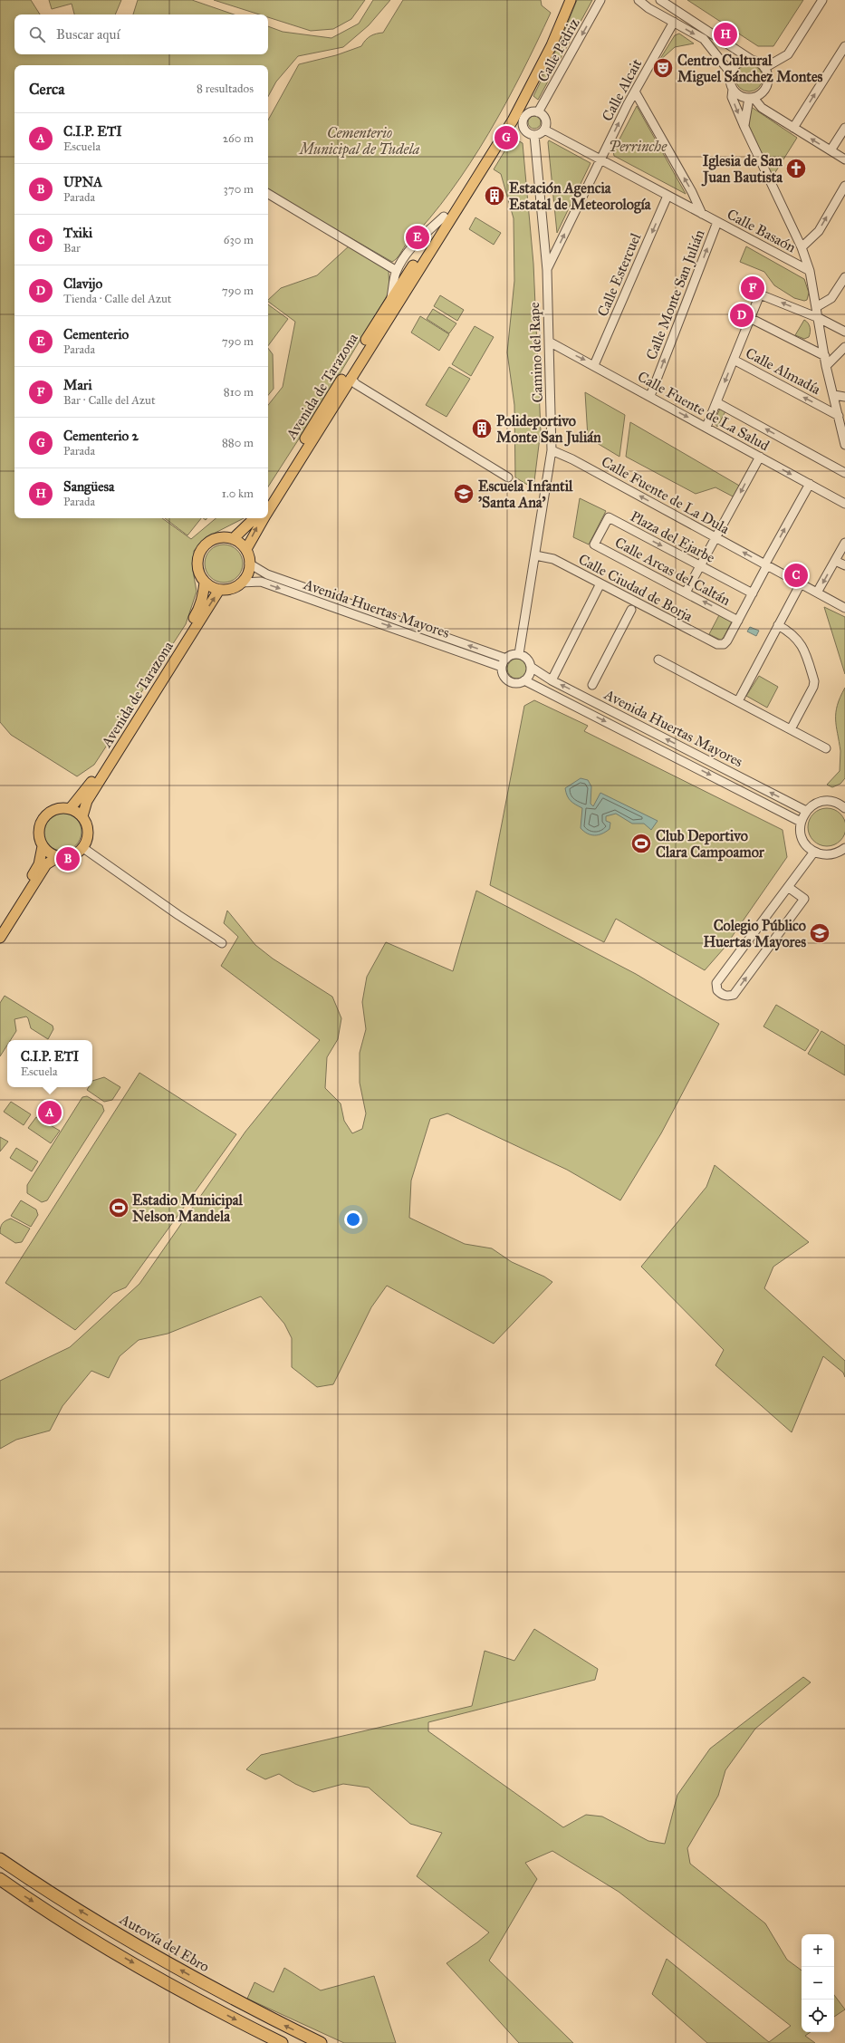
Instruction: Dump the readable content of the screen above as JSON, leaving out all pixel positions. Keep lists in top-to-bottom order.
{
  "streets": {
    "highway": ["Autovía del Ebro"],
    "main road": ["Avenida de Tarazona"],
    "street": [
      "Calle Pedriz",
      "Calle Alcait",
      "Calle Basaón",
      "Calle Estercuel",
      "Calle Monte San Julián",
      "Camino del Rape",
      "Calle Almadía",
      "Calle Fuente de La Salud",
      "Calle Fuente de La Dula",
      "Plaza del Ejarbe",
      "Calle Arcas del Caltán",
      "Calle Ciudad de Borja",
      "Avenida Huertas Mayores"
    ]
  },
  "crossings": [
    ["Calle Pedriz", "Calle Basaón"],
    ["Calle Pedriz", "Camino del Rape"],
    ["Calle Alcait", "Calle Basaón"],
    ["Calle Alcait", "Camino del Rape"],
    ["Calle Basaón", "Calle Estercuel"],
    ["Calle Basaón", "Calle Monte San Julián"],
    ["Calle Basaón", "Camino del Rape"],
    ["Calle Estercuel", "Calle Fuente de La Salud"],
    ["Calle Monte San Julián", "Calle Fuente de La Salud"],
    ["Camino del Rape", "Calle Fuente de La Salud"],
    ["Camino del Rape", "Calle Fuente de La Dula"],
    ["Camino del Rape", "Calle Ciudad de Borja"],
    ["Camino del Rape", "Avenida Huertas Mayores"],
    ["Avenida de Tarazona", "Avenida Huertas Mayores"],
    ["Calle Fuente de La Dula", "Calle Arcas del Caltán"],
    ["Plaza del Ejarbe", "Calle Arcas del Caltán"],
    ["Calle Arcas del Caltán", "Calle Ciudad de Borja"]
  ],
  "one_way": [
    "Calle Pedriz",
    "Calle Alcait",
    "Calle Estercuel",
    "Calle Fuente de La Dula",
    "Plaza del Ejarbe"
  ],
  "parks": ["Cementerio Municipal de Tudela", "Perrinche"],
  "places": {
    "theatre": ["Centro Cultural Miguel Sánchez Montes"],
    "church": ["Iglesia de San Juan Bautista"],
    "building": ["Estación Agencia Estatal de Meteorología", "Polideportivo Monte San Julián"],
    "school or university": ["Escuela Infantil 'Santa Ana'", "Colegio Público Huertas Mayores"],
    "sports": ["Club Deportivo Clara Campoamor", "Estadio Municipal Nelson Mandela"]
  },
  "page": {
    "search": "Buscar aquí",
    "pins": [
      "H",
      "G",
      "E",
      "F",
      "D",
      "C",
      "B",
      "A"
    ],
    "heading": ["Cerca", "8 resultados"],
    "list": [
      {
        "mark": "A",
        "name": "C.I.P. ETI",
        "note": "Escuela",
        "value": "260 m"
      },
      {
        "mark": "B",
        "name": "UPNA",
        "note": "Parada",
        "value": "370 m"
      },
      {
        "mark": "C",
        "name": "Txiki",
        "note": "Bar",
        "value": "630 m"
      },
      {
        "mark": "D",
        "name": "Clavijo",
        "note": "Tienda · Calle del Azut",
        "value": "790 m"
      },
      {
        "mark": "E",
        "name": "Cementerio",
        "note": "Parada",
        "value": "790 m"
      },
      {
        "mark": "F",
        "name": "Mari",
        "note": "Bar · Calle del Azut",
        "value": "810 m"
      },
      {
        "mark": "G",
        "name": "Cementerio 2",
        "note": "Parada",
        "value": "880 m"
      },
      {
        "mark": "H",
        "name": "Sangüesa",
        "note": "Parada",
        "value": "1.0 km"
      }
    ],
    "popup": ["C.I.P. ETI", "Escuela"],
    "map_buttons": ["+", "−"]
  }
}
